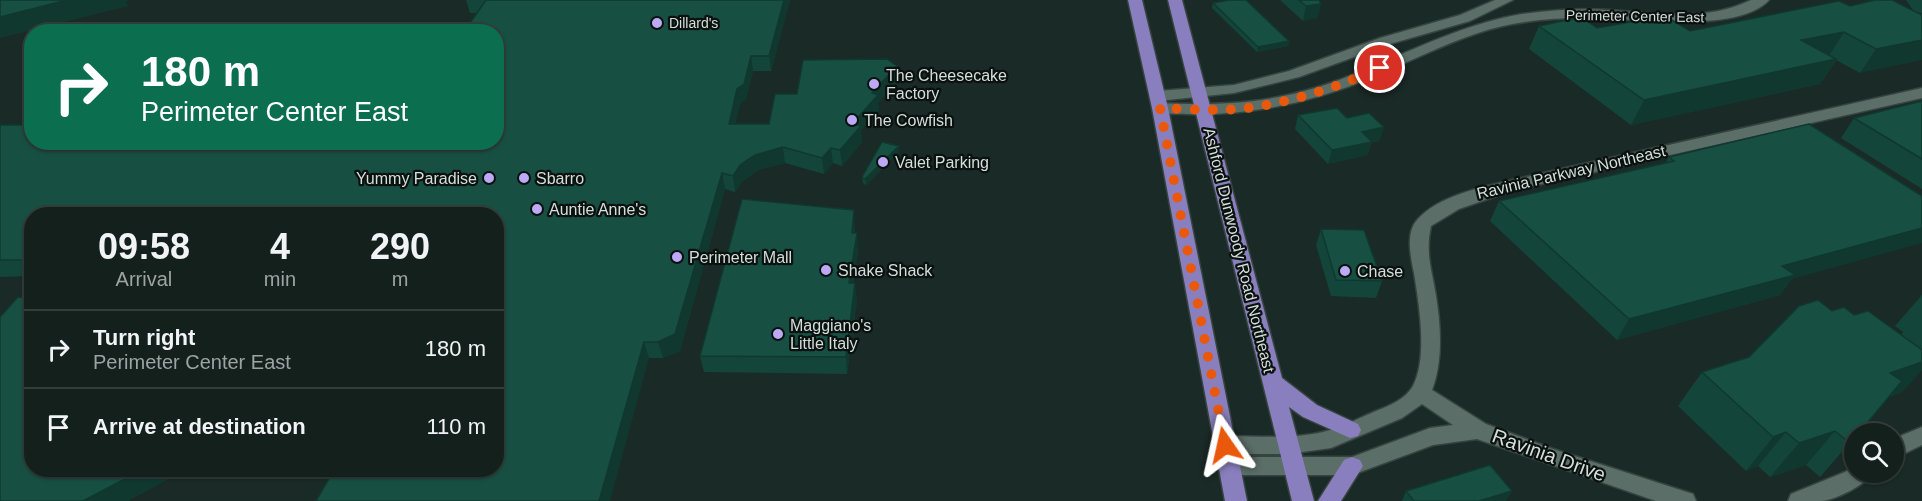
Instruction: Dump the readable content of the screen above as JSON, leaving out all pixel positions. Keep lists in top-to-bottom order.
{
  "streets": {
    "main road": ["Ashford Dunwoody Road Northeast"],
    "street": ["Perimeter Center East", "Ravinia Parkway Northeast", "Ravinia Drive"]
  },
  "crossings": [
    ["Perimeter Center East", "Ashford Dunwoody Road Northeast"],
    ["Ravinia Parkway Northeast", "Ravinia Drive"]
  ],
  "places": [
    "Dillard's",
    "The Cheesecake Factory",
    "The Cowfish",
    "Valet Parking",
    "Yummy Paradise",
    "Sbarro",
    "Auntie Anne's",
    "Perimeter Mall",
    "Shake Shack",
    "Chase",
    "Maggiano's Little Italy"
  ],
  "page": {
    "turn": ["180 m", "Perimeter Center East"],
    "eta": [
      "09:58",
      "Arrival",
      "4",
      "min",
      "290",
      "m"
    ],
    "list": [
      {
        "name": "Turn right",
        "note": "Perimeter Center East",
        "value": "180 m"
      },
      {
        "name": "Arrive at destination",
        "value": "110 m"
      }
    ]
  }
}
